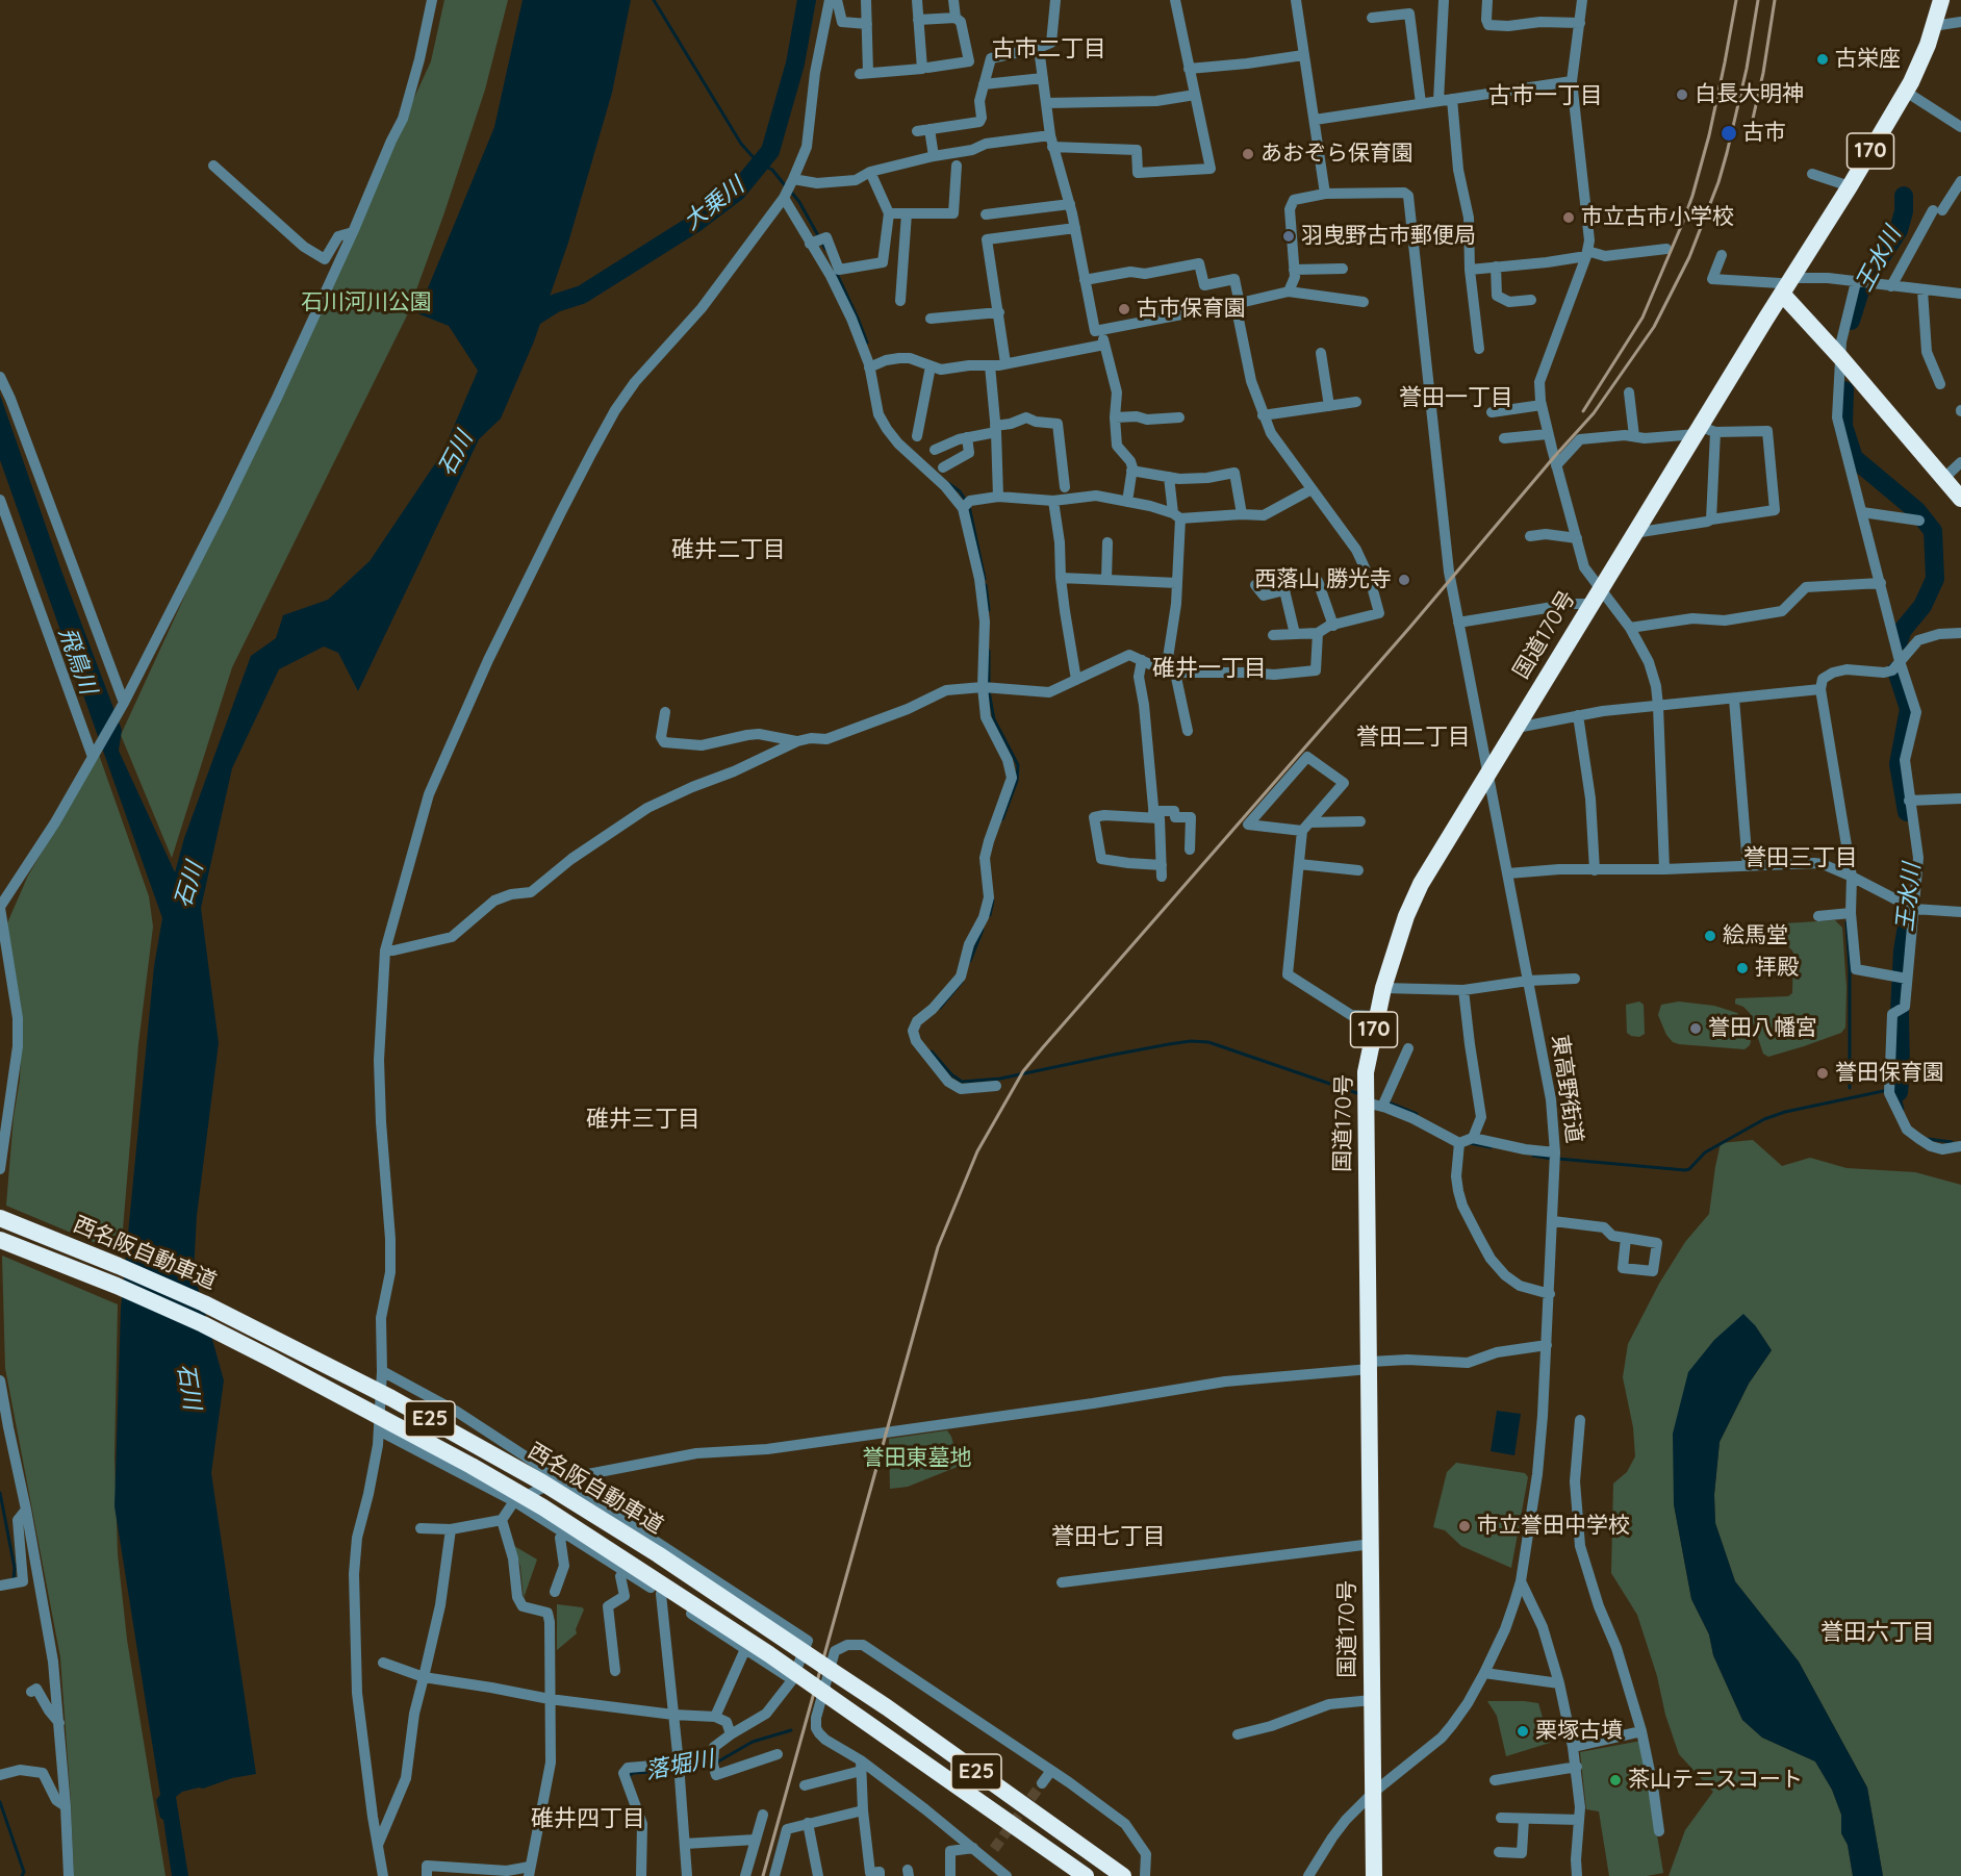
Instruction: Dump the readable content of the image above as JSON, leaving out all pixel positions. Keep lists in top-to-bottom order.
{
  "streets": {
    "highway": [
      "170",
      "国道170号",
      "西名阪自動車道",
      "E25"
    ],
    "street": ["東高野街道"]
  },
  "crossings": [
    ["国道170号", "東高野街道"]
  ],
  "districts": [
    "古市二丁目",
    "古市一丁目",
    "誉田一丁目",
    "碓井二丁目",
    "碓井一丁目",
    "誉田二丁目",
    "誉田三丁目",
    "碓井三丁目",
    "誉田七丁目",
    "誉田六丁目",
    "碓井四丁目"
  ],
  "water": [
    "大乗川",
    "王水川",
    "石川",
    "飛鳥川",
    "落堀川"
  ],
  "parks": ["石川河川公園", "誉田東墓地"],
  "places": [
    "古栄座",
    "白長大明神",
    "古市",
    "あおぞら保育園",
    "市立古市小学校",
    "羽曳野古市郵便局",
    "古市保育園",
    "西落山 勝光寺",
    "絵馬堂",
    "拝殿",
    "誉田八幡宮",
    "誉田保育園",
    "市立誉田中学校",
    "栗塚古墳",
    "茶山テニスコート"
  ]
}
